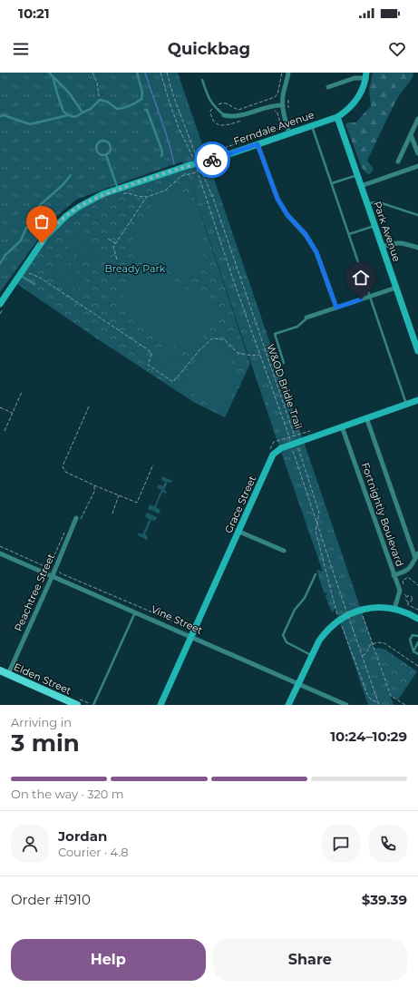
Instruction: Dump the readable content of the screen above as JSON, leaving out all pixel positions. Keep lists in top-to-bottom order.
{
  "streets": {
    "main road": ["Elden Street"],
    "street": [
      "Ferndale Avenue",
      "Park Avenue",
      "Grace Street",
      "Fortnightly Boulevard",
      "Peachtree Street",
      "Vine Street"
    ],
    "path": ["W&OD Bridle Trail"]
  },
  "crossings": [
    ["Ferndale Avenue", "Park Avenue"],
    ["Ferndale Avenue", "W&OD Bridle Trail"],
    ["W&OD Bridle Trail", "Grace Street"],
    ["Grace Street", "Fortnightly Boulevard"],
    ["Grace Street", "Vine Street"],
    ["Peachtree Street", "Vine Street"],
    ["Peachtree Street", "Elden Street"]
  ],
  "parks": ["Bready Park"],
  "page": {
    "status": "10:21",
    "header": "Quickbag",
    "heading": ["3 min", "Arriving in", "10:24–10:29"],
    "panel": [
      "Jordan",
      "Courier · 4.8",
      "Order #1910",
      "$39.39"
    ],
    "bar": "On the way · 320 m",
    "buttons": ["Help", "Share"]
  }
}
